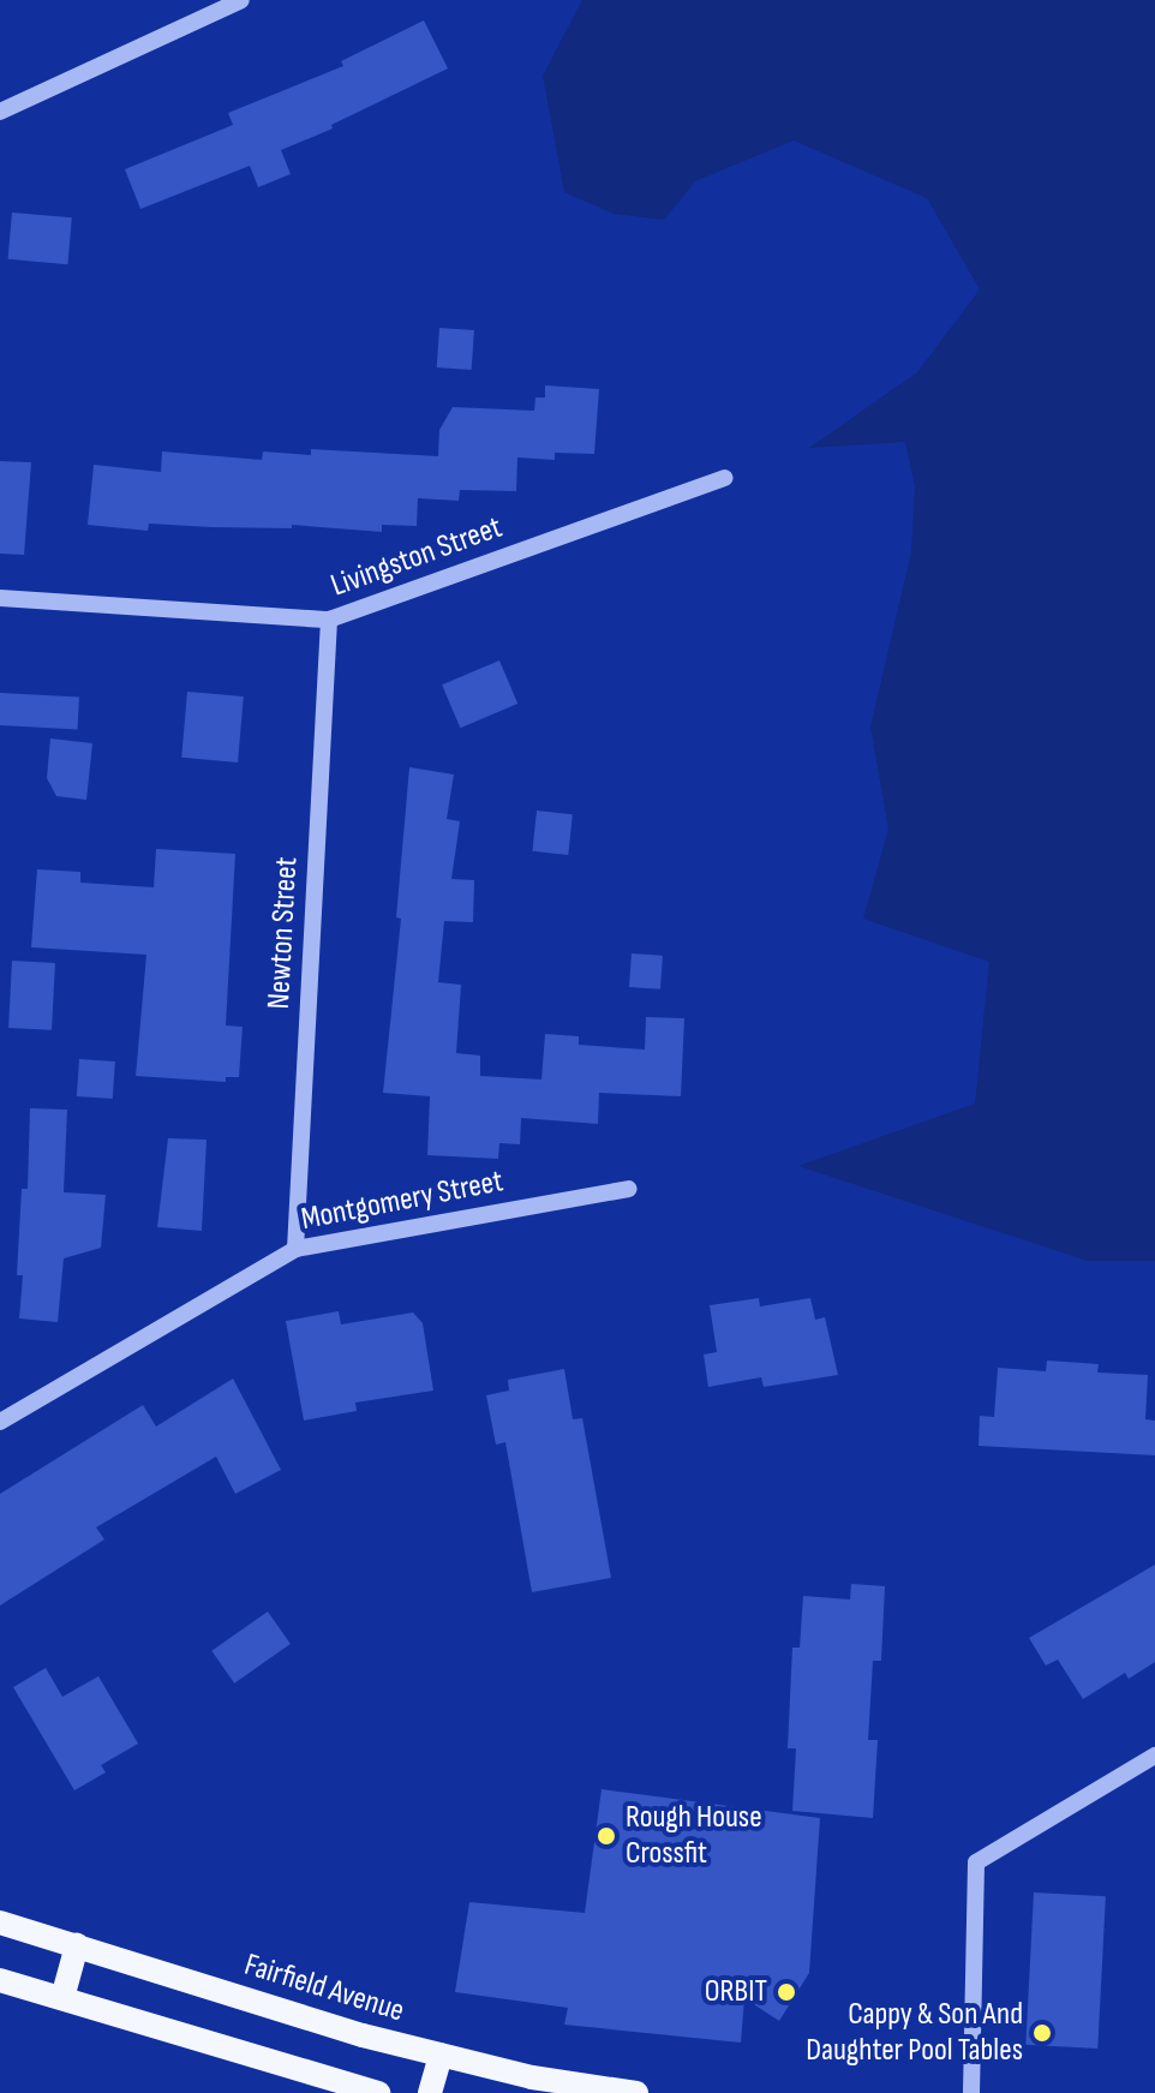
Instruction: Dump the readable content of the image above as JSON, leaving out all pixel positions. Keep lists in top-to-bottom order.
{
  "streets": {
    "main road": ["Fairfield Avenue"],
    "street": ["Livingston Street", "Newton Street", "Montgomery Street"]
  },
  "crossings": [
    ["Livingston Street", "Newton Street"],
    ["Newton Street", "Montgomery Street"]
  ],
  "places": ["Rough House Crossfit", "ORBIT", "Cappy & Son And Daughter Pool Tables"]
}
